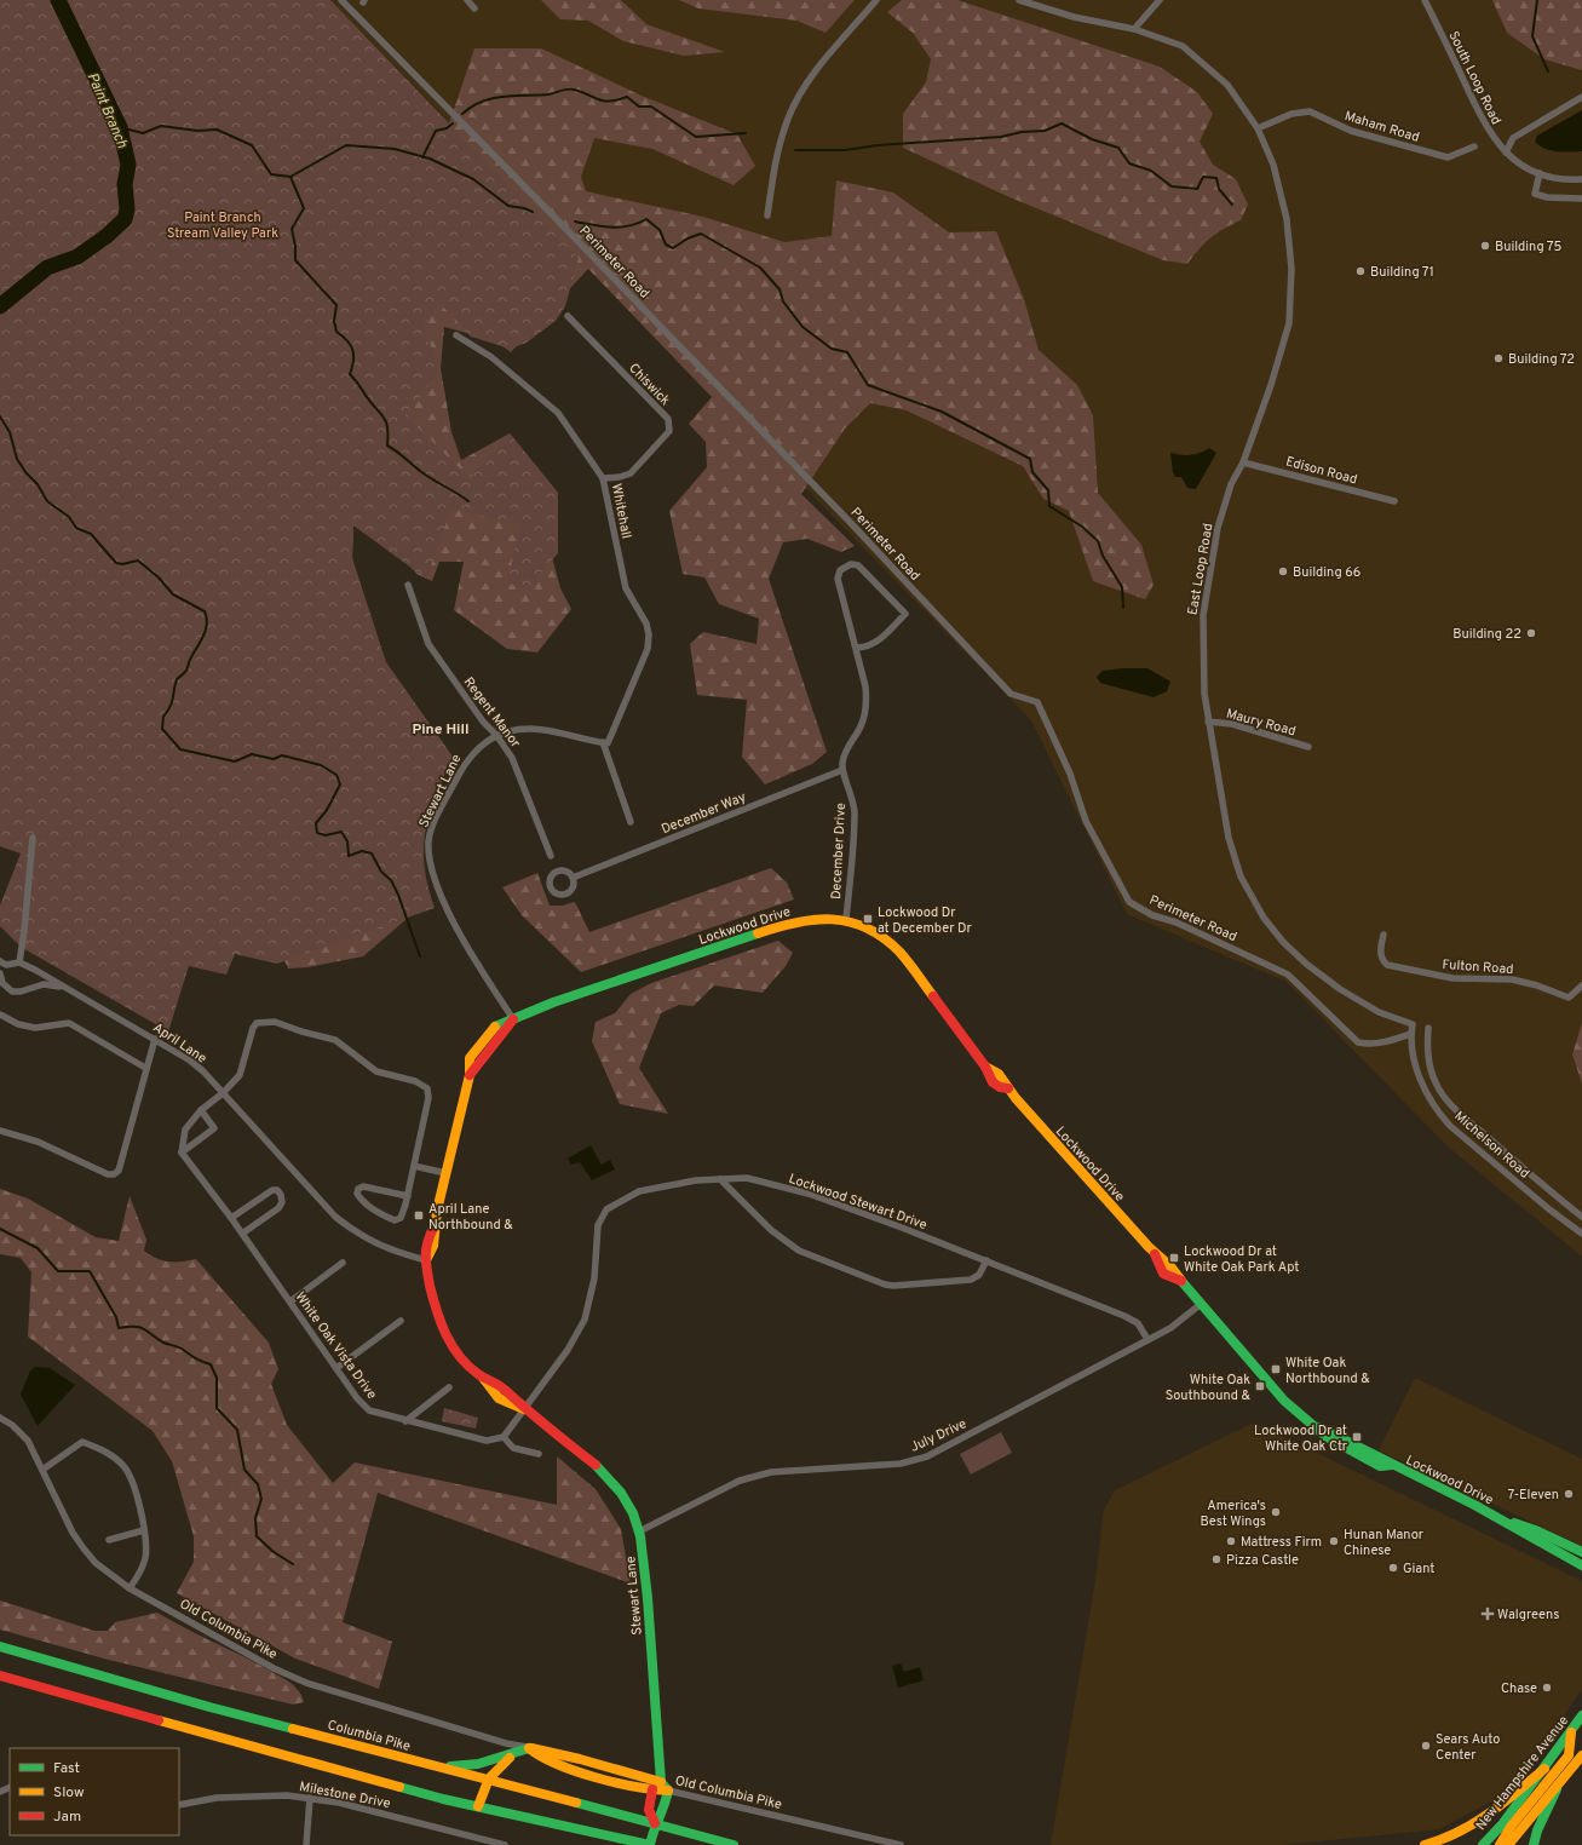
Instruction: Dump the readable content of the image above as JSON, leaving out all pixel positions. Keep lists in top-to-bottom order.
{
  "streets": {
    "main road": [
      "Stewart Lane",
      "Lockwood Drive",
      "Old Columbia Pike",
      "Columbia Pike",
      "New Hampshire Avenue"
    ],
    "street": [
      "South Loop Road",
      "Maham Road",
      "Perimeter Road",
      "Chiswick",
      "Edison Road",
      "Whitehall",
      "East Loop Road",
      "Regent Manor",
      "Maury Road",
      "December Way",
      "December Drive",
      "Fulton Road",
      "April Lane",
      "Michelson Road",
      "Lockwood Stewart Drive",
      "White Oak Vista Drive",
      "July Drive",
      "Milestone Drive"
    ]
  },
  "crossings": [
    ["Maham Road", "East Loop Road"],
    ["Perimeter Road", "Michelson Road"],
    ["Chiswick", "Whitehall"],
    ["Edison Road", "East Loop Road"],
    ["Whitehall", "Stewart Lane"],
    ["East Loop Road", "Maury Road"],
    ["East Loop Road", "Michelson Road"],
    ["Regent Manor", "Stewart Lane"],
    ["Stewart Lane", "Lockwood Drive"],
    ["Stewart Lane", "April Lane"],
    ["Stewart Lane", "Lockwood Stewart Drive"],
    ["Stewart Lane", "July Drive"],
    ["Stewart Lane", "Old Columbia Pike"],
    ["December Way", "December Drive"],
    ["December Drive", "Lockwood Drive"],
    ["Lockwood Drive", "July Drive"],
    ["Lockwood Stewart Drive", "July Drive"]
  ],
  "districts": ["Pine Hill"],
  "water": ["Paint Branch"],
  "parks": ["Paint Branch Stream Valley Park"],
  "places": {
    "other": [
      "Building 75",
      "Building 71",
      "Building 72",
      "Building 66",
      "Building 22",
      "7-Eleven",
      "America's Best Wings",
      "Mattress Firm",
      "Hunan Manor Chinese",
      "Pizza Castle",
      "Giant",
      "Chase",
      "Sears Auto Center"
    ],
    "transit": [
      "Lockwood Dr at December Dr",
      "April Lane Northbound &",
      "Lockwood Dr at White Oak Park Apt",
      "White Oak Northbound &",
      "White Oak Southbound &",
      "Lockwood Dr at White Oak Ctr"
    ],
    "health": ["Walgreens"]
  },
  "legend": ["Fast", "Slow", "Jam"]
}
